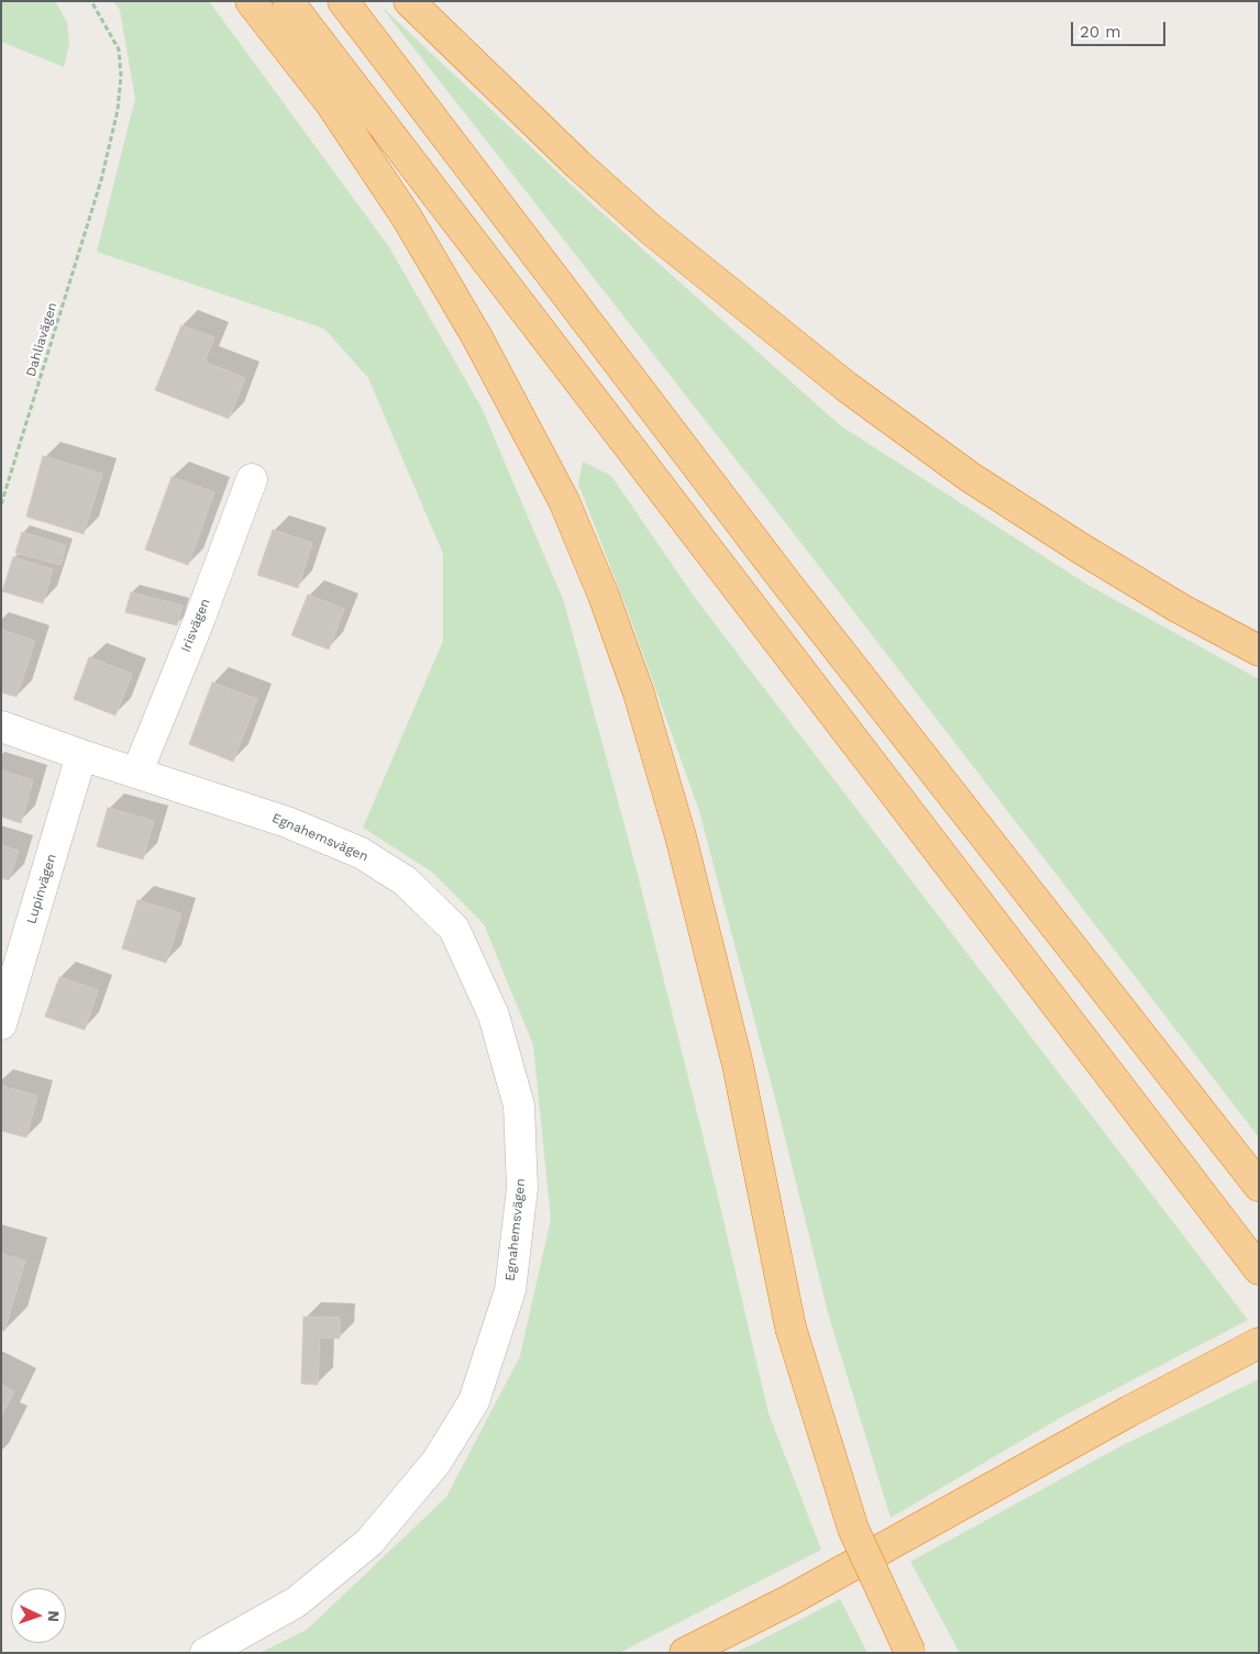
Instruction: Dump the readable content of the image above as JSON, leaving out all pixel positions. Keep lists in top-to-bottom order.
{
  "streets": {
    "street": ["Irisvägen", "Egnahemsvägen", "Lupinvägen"],
    "path": ["Dahliavägen"]
  },
  "crossings": [
    ["Irisvägen", "Egnahemsvägen"],
    ["Egnahemsvägen", "Lupinvägen"]
  ],
  "scale_bar": "20 m",
  "north": "right"
}
